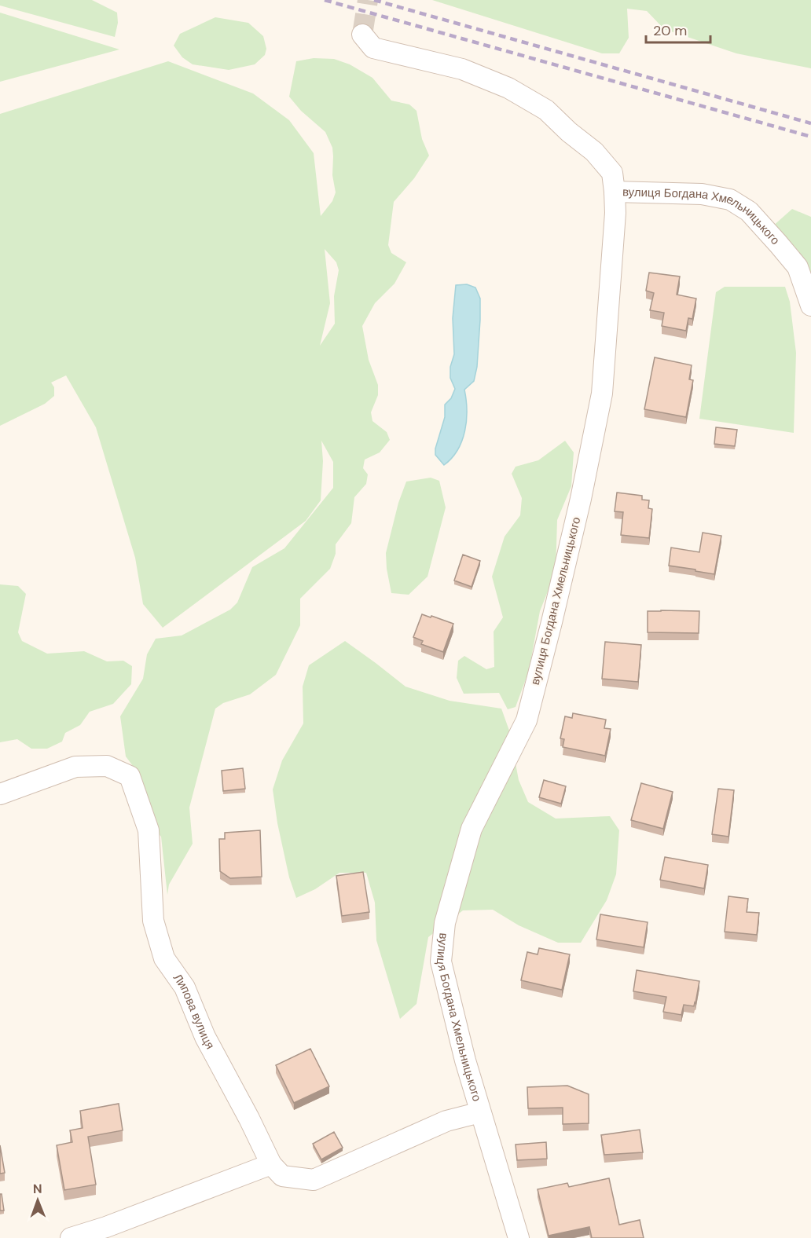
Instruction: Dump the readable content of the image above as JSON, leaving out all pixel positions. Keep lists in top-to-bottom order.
{
  "streets": {
    "street": ["вулиця Богдана Хмельницького", "Липова вулиця"]
  },
  "scale_bar": "20 m",
  "north": "top"
}
